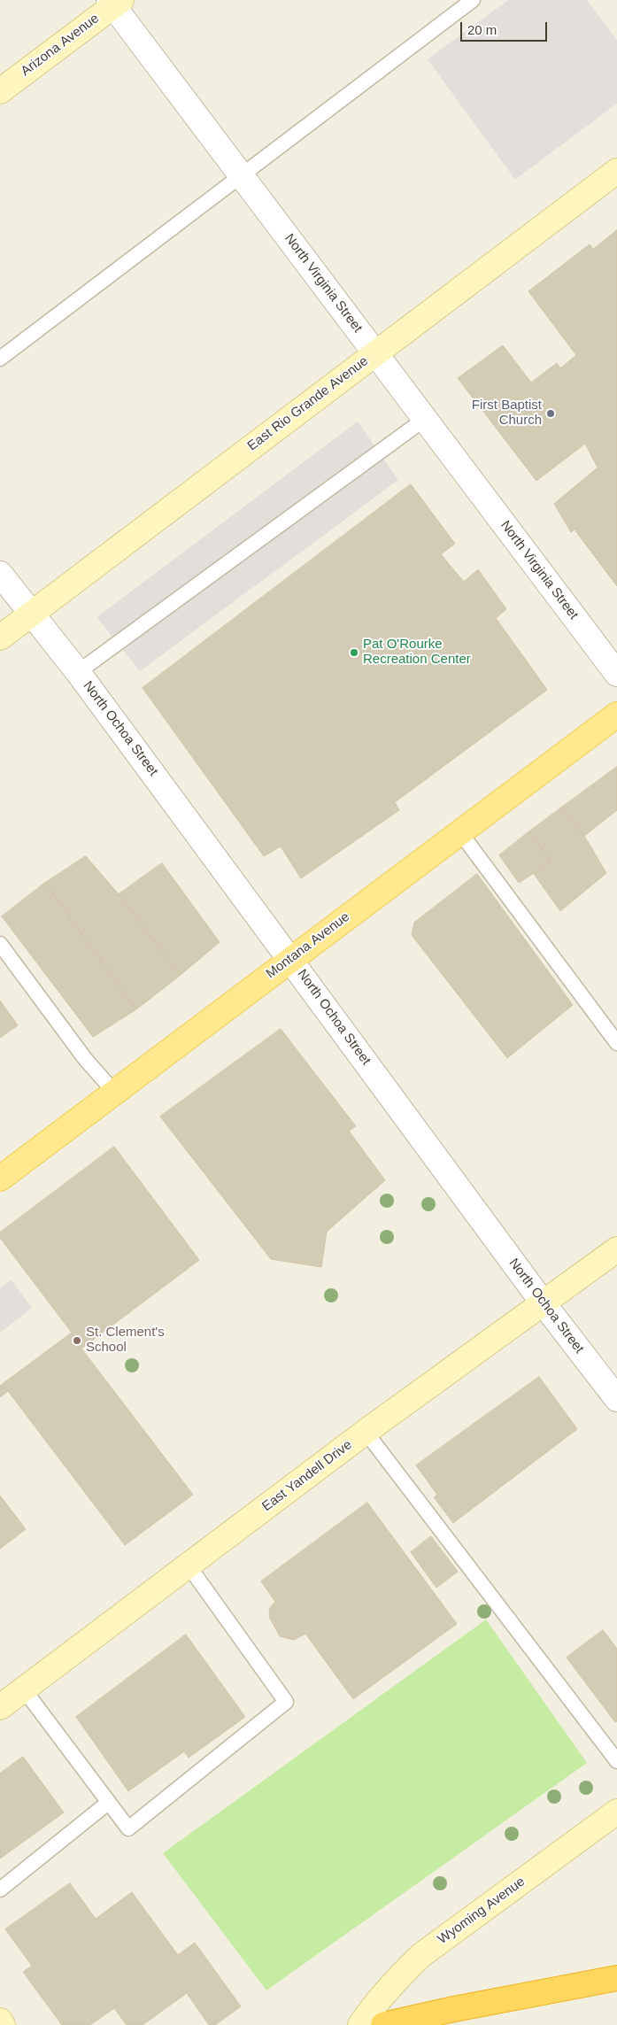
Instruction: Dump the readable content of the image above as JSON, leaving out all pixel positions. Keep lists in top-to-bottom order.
{
  "streets": {
    "main road": ["Montana Avenue"],
    "street": [
      "Arizona Avenue",
      "North Virginia Street",
      "East Rio Grande Avenue",
      "North Ochoa Street",
      "East Yandell Drive",
      "Wyoming Avenue"
    ]
  },
  "crossings": [
    ["Arizona Avenue", "North Virginia Street"],
    ["North Virginia Street", "East Rio Grande Avenue"],
    ["East Rio Grande Avenue", "North Ochoa Street"],
    ["North Ochoa Street", "Montana Avenue"],
    ["North Ochoa Street", "East Yandell Drive"]
  ],
  "places": ["First Baptist Church", "Pat O'Rourke Recreation Center", "St. Clement's School"],
  "scale_bar": "20 m"
}
